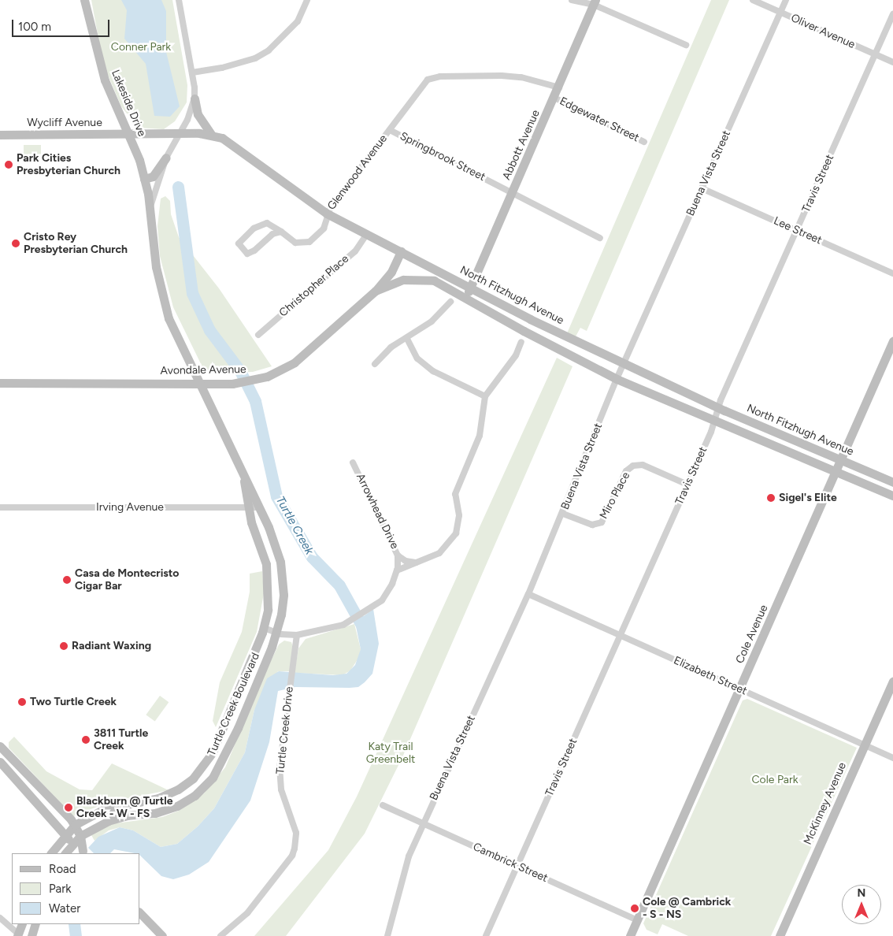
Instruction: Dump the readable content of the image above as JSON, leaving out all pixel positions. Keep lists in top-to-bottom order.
{
  "streets": {
    "main road": [
      "Lakeside Drive",
      "Wycliff Avenue",
      "Abbott Avenue",
      "North Fitzhugh Avenue",
      "Avondale Avenue",
      "Cole Avenue",
      "Turtle Creek Boulevard",
      "McKinney Avenue"
    ],
    "street": [
      "Oliver Avenue",
      "Edgewater Street",
      "Springbrook Street",
      "Glenwood Avenue",
      "Buena Vista Street",
      "Travis Street",
      "Lee Street",
      "Christopher Place",
      "Miro Place",
      "Irving Avenue",
      "Arrowhead Drive",
      "Elizabeth Street",
      "Turtle Creek Drive",
      "Cambrick Street"
    ]
  },
  "crossings": [
    ["Oliver Avenue", "Buena Vista Street"],
    ["Oliver Avenue", "Travis Street"],
    ["Lakeside Drive", "Wycliff Avenue"],
    ["Lakeside Drive", "North Fitzhugh Avenue"],
    ["Lakeside Drive", "Turtle Creek Boulevard"],
    ["Edgewater Street", "Abbott Avenue"],
    ["Edgewater Street", "Glenwood Avenue"],
    ["Wycliff Avenue", "North Fitzhugh Avenue"],
    ["Abbott Avenue", "Springbrook Street"],
    ["Abbott Avenue", "North Fitzhugh Avenue"],
    ["Springbrook Street", "Glenwood Avenue"],
    ["Glenwood Avenue", "North Fitzhugh Avenue"],
    ["Buena Vista Street", "Lee Street"],
    ["Buena Vista Street", "North Fitzhugh Avenue"],
    ["Buena Vista Street", "Miro Place"],
    ["Buena Vista Street", "Elizabeth Street"],
    ["Buena Vista Street", "Cambrick Street"],
    ["Travis Street", "Lee Street"],
    ["Travis Street", "North Fitzhugh Avenue"],
    ["Travis Street", "Miro Place"],
    ["Travis Street", "Elizabeth Street"],
    ["Travis Street", "Cambrick Street"],
    ["Christopher Place", "North Fitzhugh Avenue"],
    ["North Fitzhugh Avenue", "Avondale Avenue"],
    ["North Fitzhugh Avenue", "Cole Avenue"],
    ["North Fitzhugh Avenue", "Turtle Creek Boulevard"],
    ["Avondale Avenue", "Turtle Creek Boulevard"],
    ["Irving Avenue", "Turtle Creek Boulevard"],
    ["Cole Avenue", "Elizabeth Street"],
    ["Cole Avenue", "Cambrick Street"],
    ["Elizabeth Street", "McKinney Avenue"]
  ],
  "water": ["Turtle Creek"],
  "parks": ["Conner Park", "Katy Trail Greenbelt", "Cole Park"],
  "places": [
    "Park Cities Presbyterian Church",
    "Cristo Rey Presbyterian Church",
    "Sigel's Elite",
    "Casa de Montecristo Cigar Bar",
    "Radiant Waxing",
    "Two Turtle Creek",
    "3811 Turtle Creek",
    "Blackburn @ Turtle Creek - W - FS",
    "Cole @ Cambrick - S - NS"
  ],
  "legend": ["Road", "Park", "Water"],
  "scale_bar": "100 m",
  "north": "top"
}
